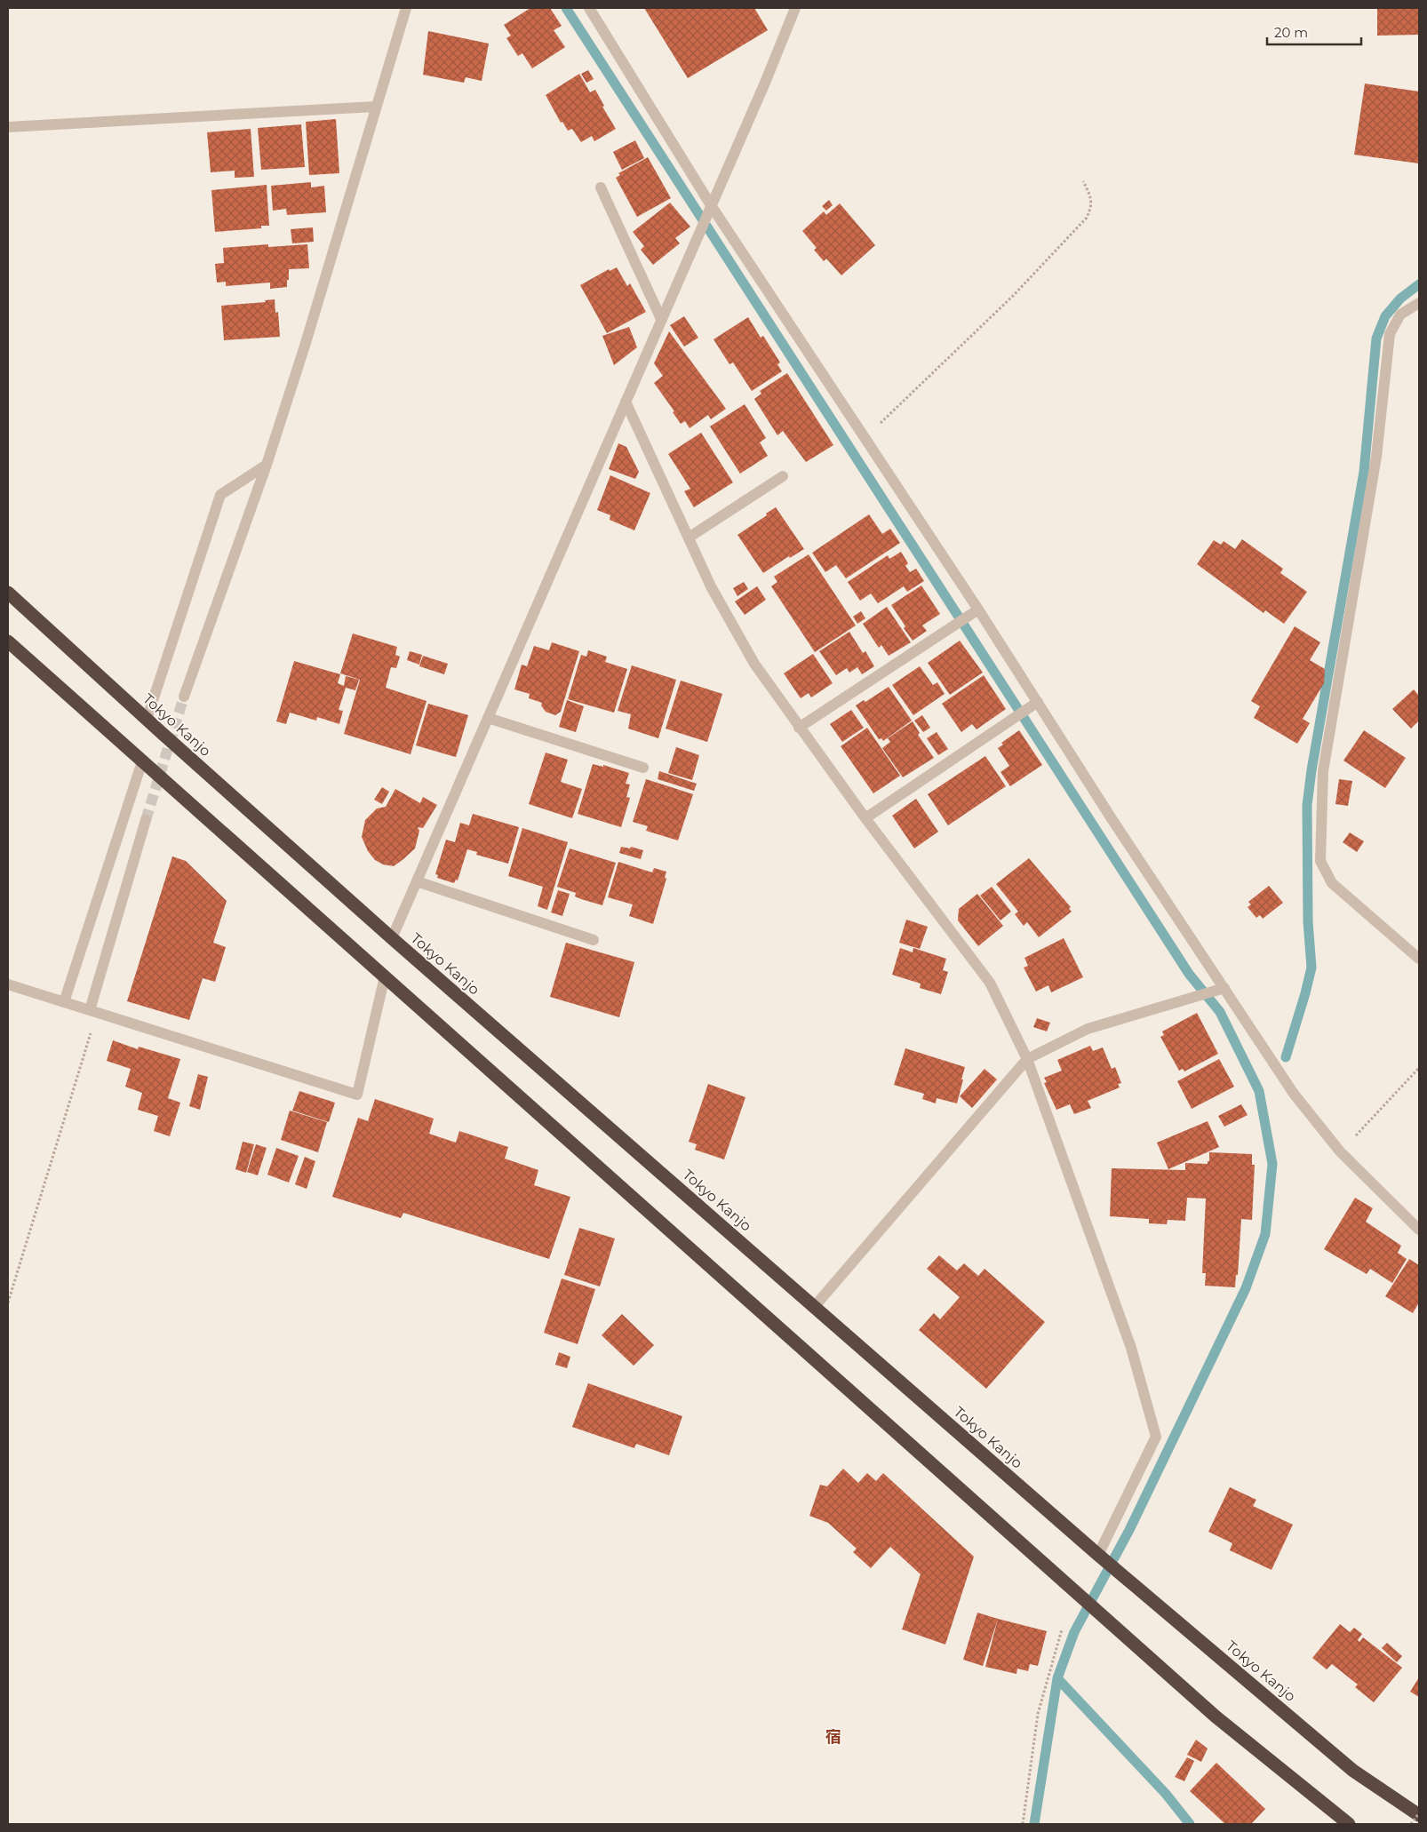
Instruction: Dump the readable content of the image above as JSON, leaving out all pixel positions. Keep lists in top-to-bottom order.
{
  "streets": {
    "highway": ["Tokyo Kanjo"]
  },
  "districts": ["宿"],
  "scale_bar": "20 m"
}
